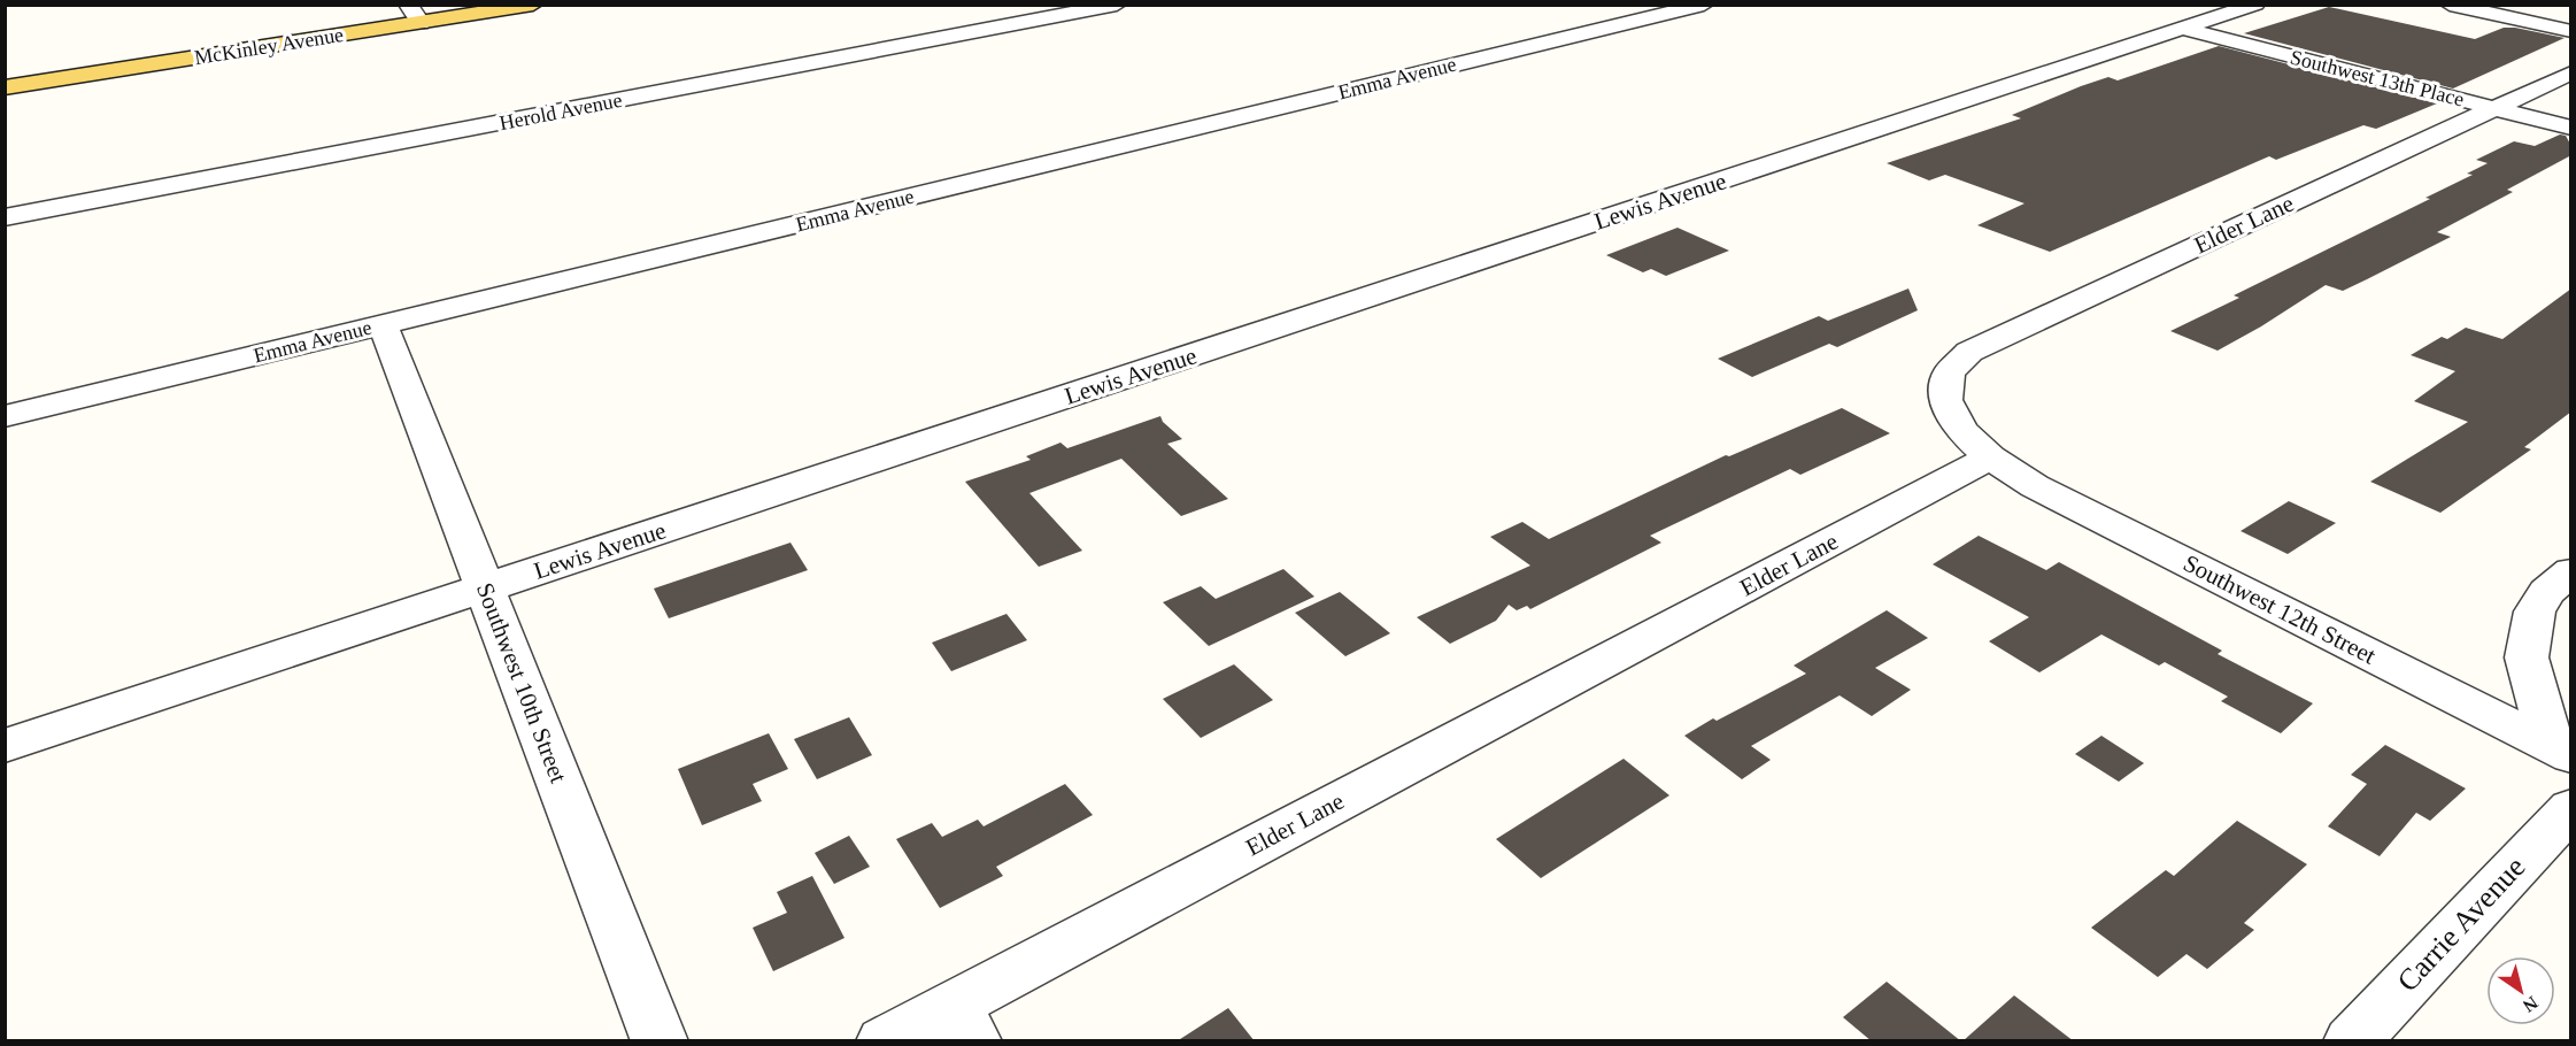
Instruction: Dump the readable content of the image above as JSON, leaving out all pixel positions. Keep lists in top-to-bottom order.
{
  "streets": {
    "main road": ["McKinley Avenue"],
    "street": [
      "Emma Avenue",
      "Southwest 13th Place",
      "Herold Avenue",
      "Lewis Avenue",
      "Elder Lane",
      "Southwest 12th Street",
      "Southwest 10th Street",
      "Carrie Avenue"
    ]
  },
  "crossings": [
    ["Emma Avenue", "Southwest 10th Street"],
    ["Southwest 13th Place", "Lewis Avenue"],
    ["Southwest 13th Place", "Elder Lane"],
    ["Lewis Avenue", "Southwest 10th Street"],
    ["Elder Lane", "Southwest 12th Street"]
  ],
  "north": "bottom right"
}
